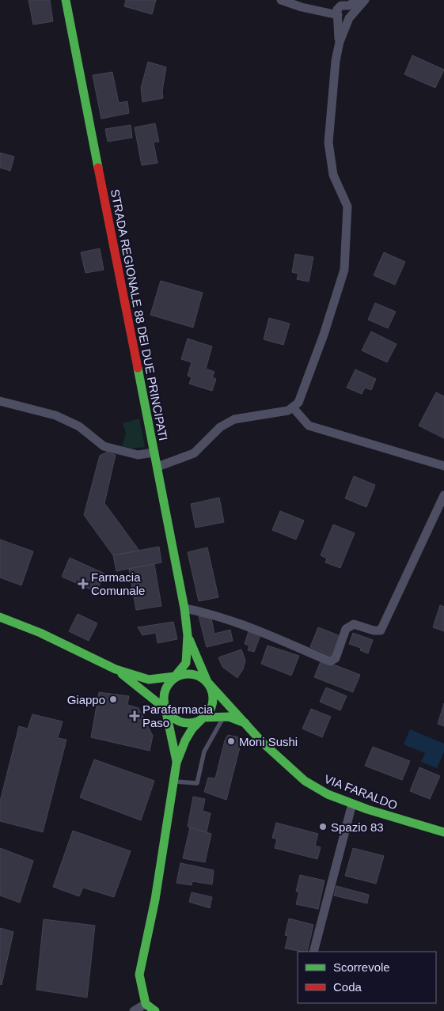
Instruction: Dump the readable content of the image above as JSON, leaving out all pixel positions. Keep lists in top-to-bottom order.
{
  "streets": {
    "main road": ["STRADA REGIONALE 88 DEI DUE PRINCIPATI", "VIA FARALDO"]
  },
  "crossings": [
    ["STRADA REGIONALE 88 DEI DUE PRINCIPATI", "VIA FARALDO"]
  ],
  "places": {
    "health": ["Farmacia Comunale", "Parafarmacia Paso"],
    "other": ["Giappo", "Moni Sushi", "Spazio 83"]
  },
  "legend": ["Scorrevole", "Coda"]
}
